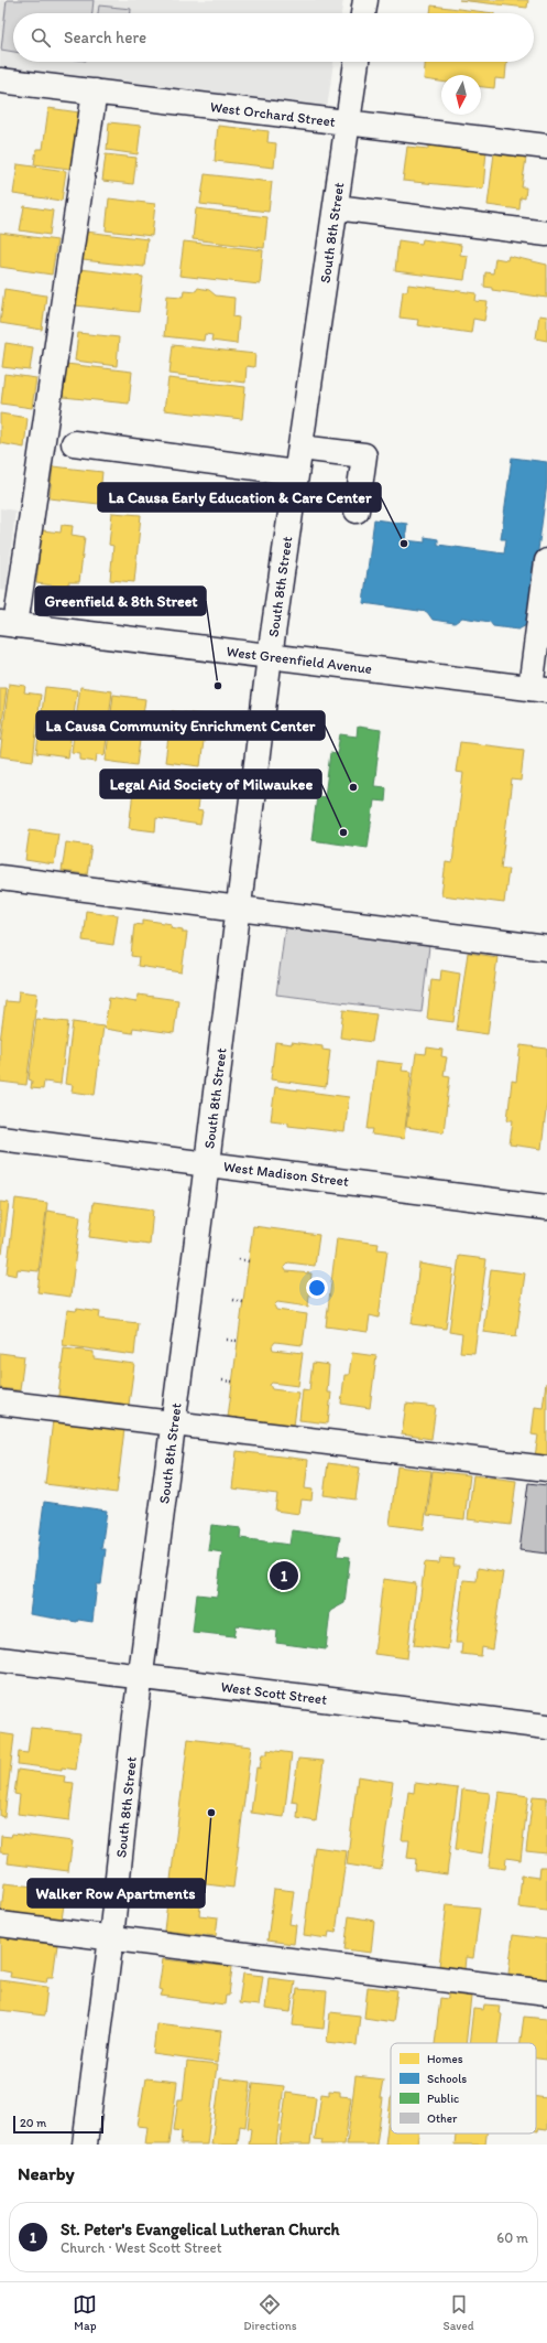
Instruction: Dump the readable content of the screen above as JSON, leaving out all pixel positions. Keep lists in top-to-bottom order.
{
  "streets": {
    "street": [
      "West Orchard Street",
      "South 8th Street",
      "West Greenfield Avenue",
      "West Madison Street",
      "West Scott Street"
    ]
  },
  "crossings": [
    ["West Orchard Street", "South 8th Street"],
    ["South 8th Street", "West Greenfield Avenue"],
    ["South 8th Street", "West Madison Street"],
    ["South 8th Street", "West Scott Street"]
  ],
  "places": [
    "La Causa Early Education & Care Center",
    "Greenfield & 8th Street",
    "La Causa Community Enrichment Center",
    "Legal Aid Society of Milwaukee",
    "Walker Row Apartments"
  ],
  "legend": [
    "Homes",
    "Schools",
    "Public",
    "Other"
  ],
  "scale_bar": "20 m",
  "north": "bottom",
  "page": {
    "search": "Search here",
    "pins": "1",
    "scale": "20 m",
    "heading": "Nearby",
    "list": [
      {
        "mark": "1",
        "name": "St. Peter's Evangelical Lutheran Church",
        "note": "Church · West Scott Street",
        "value": "60 m"
      }
    ],
    "nav": ["Map", "Directions", "Saved"]
  }
}
